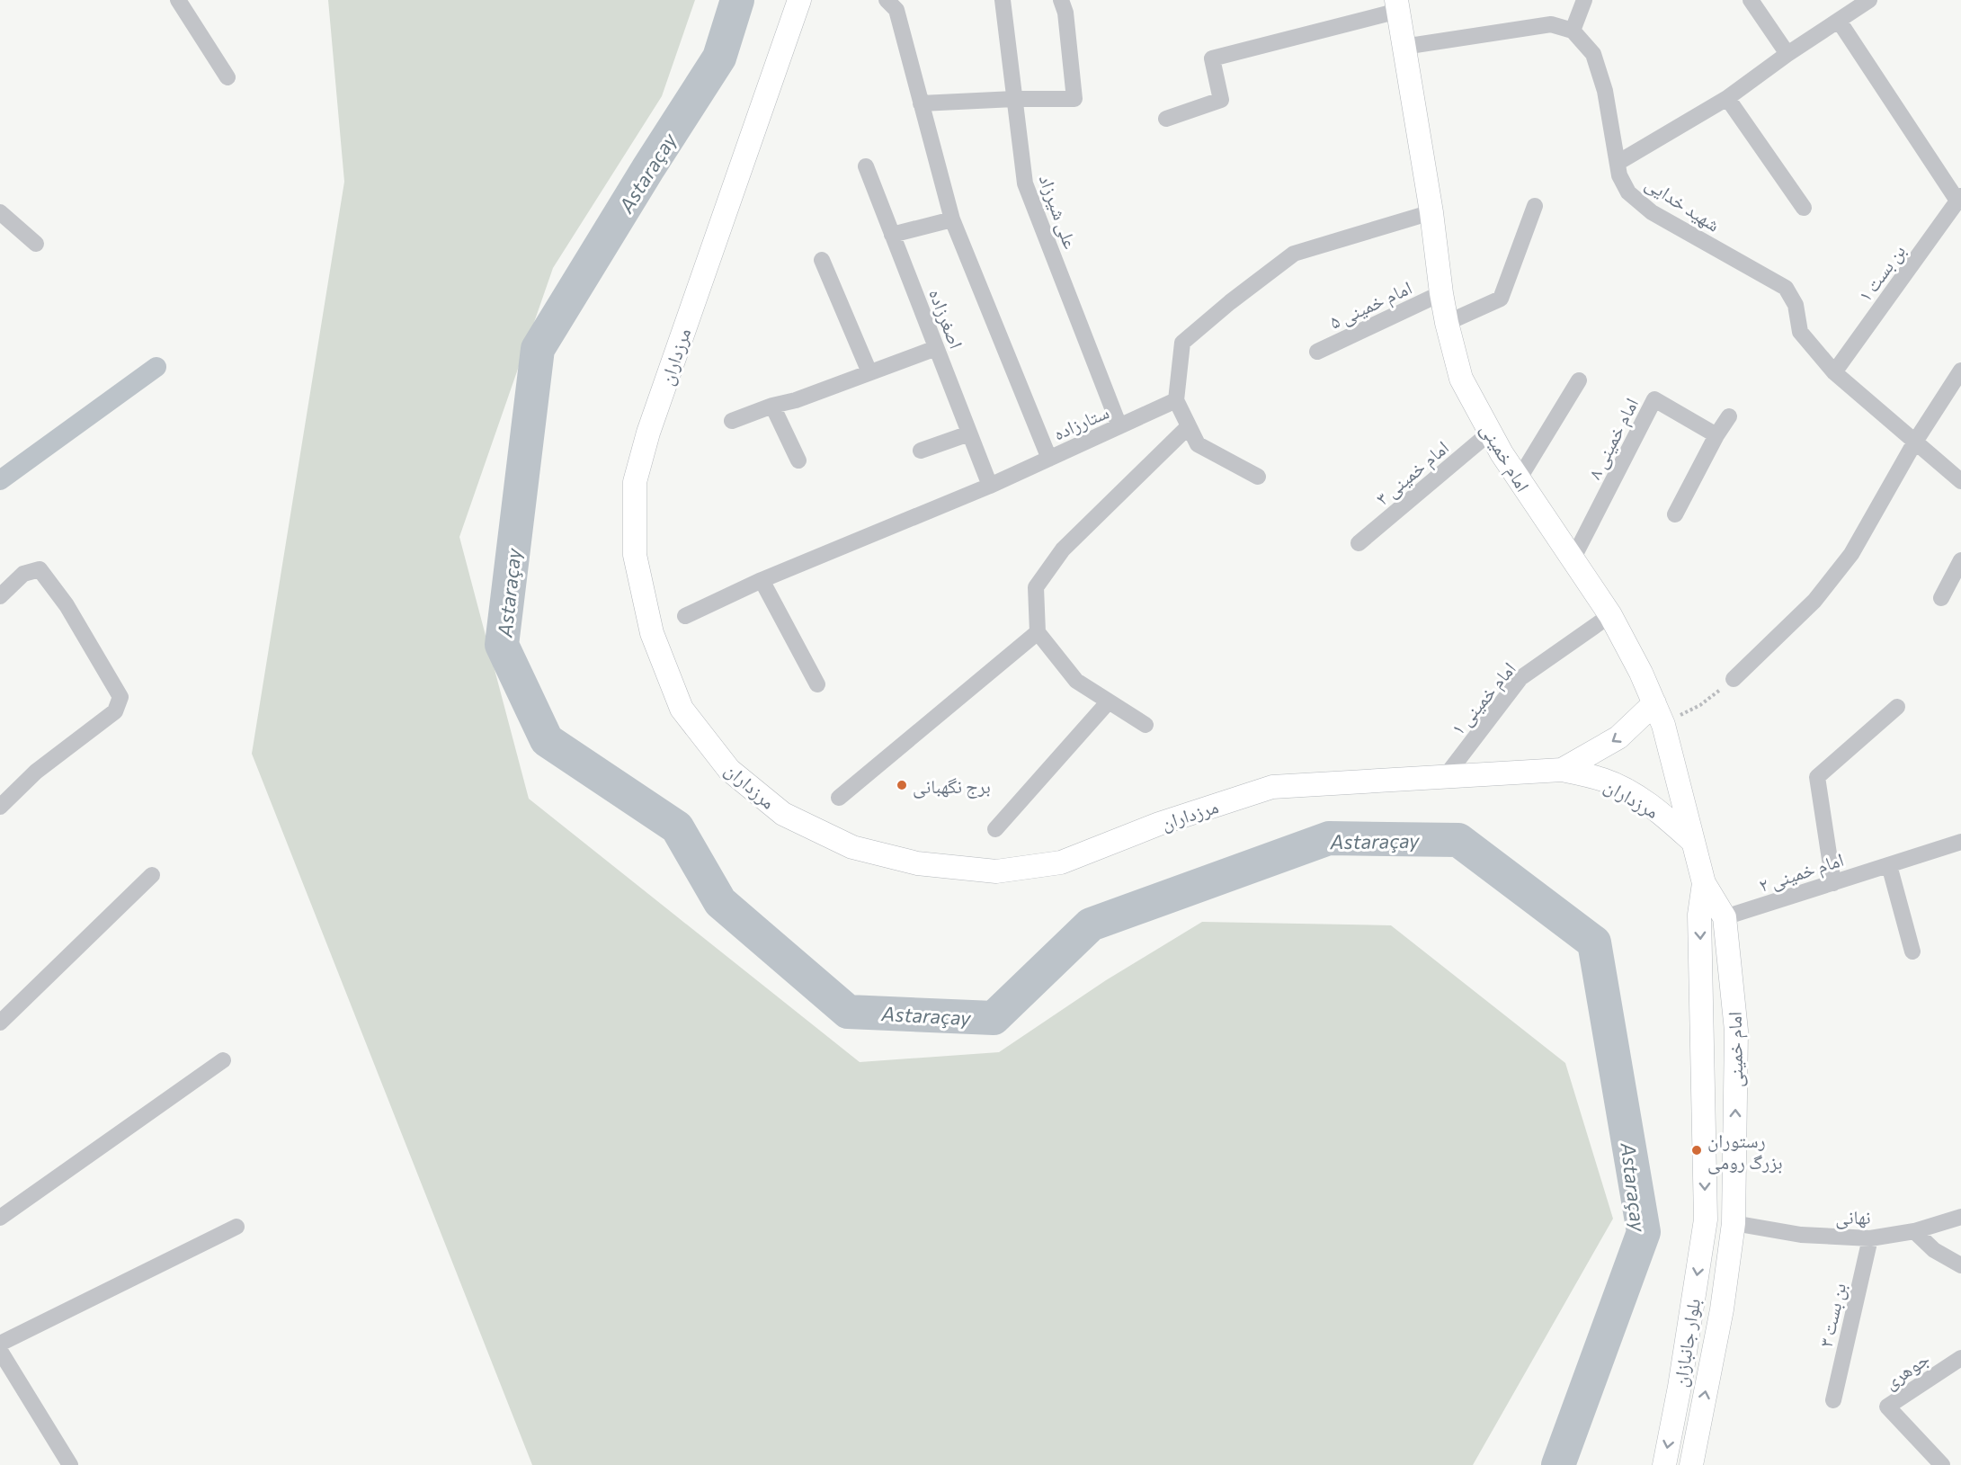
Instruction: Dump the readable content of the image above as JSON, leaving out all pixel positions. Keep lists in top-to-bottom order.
{
  "streets": {
    "street": [
      "شهید خدایی",
      "علی شیرزاد",
      "بن بست ۱",
      "امام خمینی ۵",
      "اصغرزاده",
      "مرزداران",
      "ستارزاده",
      "امام خمینی ۸",
      "امام خمینی",
      "امام خمینی ۳",
      "امام خمینی ۱",
      "امام خمینی ۲",
      "نهانی",
      "بن بست ۳",
      "بلوار جانبازان",
      "جوهری"
    ]
  },
  "crossings": [
    ["شهید خدایی", "بن بست ۱"],
    ["علی شیرزاد", "ستارزاده"],
    ["امام خمینی ۵", "امام خمینی"],
    ["اصغرزاده", "ستارزاده"],
    ["مرزداران", "امام خمینی"],
    ["مرزداران", "امام خمینی ۱"],
    ["امام خمینی ۸", "امام خمینی"],
    ["امام خمینی", "امام خمینی ۳"],
    ["امام خمینی", "امام خمینی ۱"],
    ["امام خمینی", "امام خمینی ۲"],
    ["امام خمینی", "نهانی"],
    ["امام خمینی", "بلوار جانبازان"],
    ["نهانی", "بن بست ۳"],
    ["نهانی", "بلوار جانبازان"]
  ],
  "water": ["Astaraçay"],
  "places": ["برج نگهبانی", "رستوران بزرگ رومی"]
}
